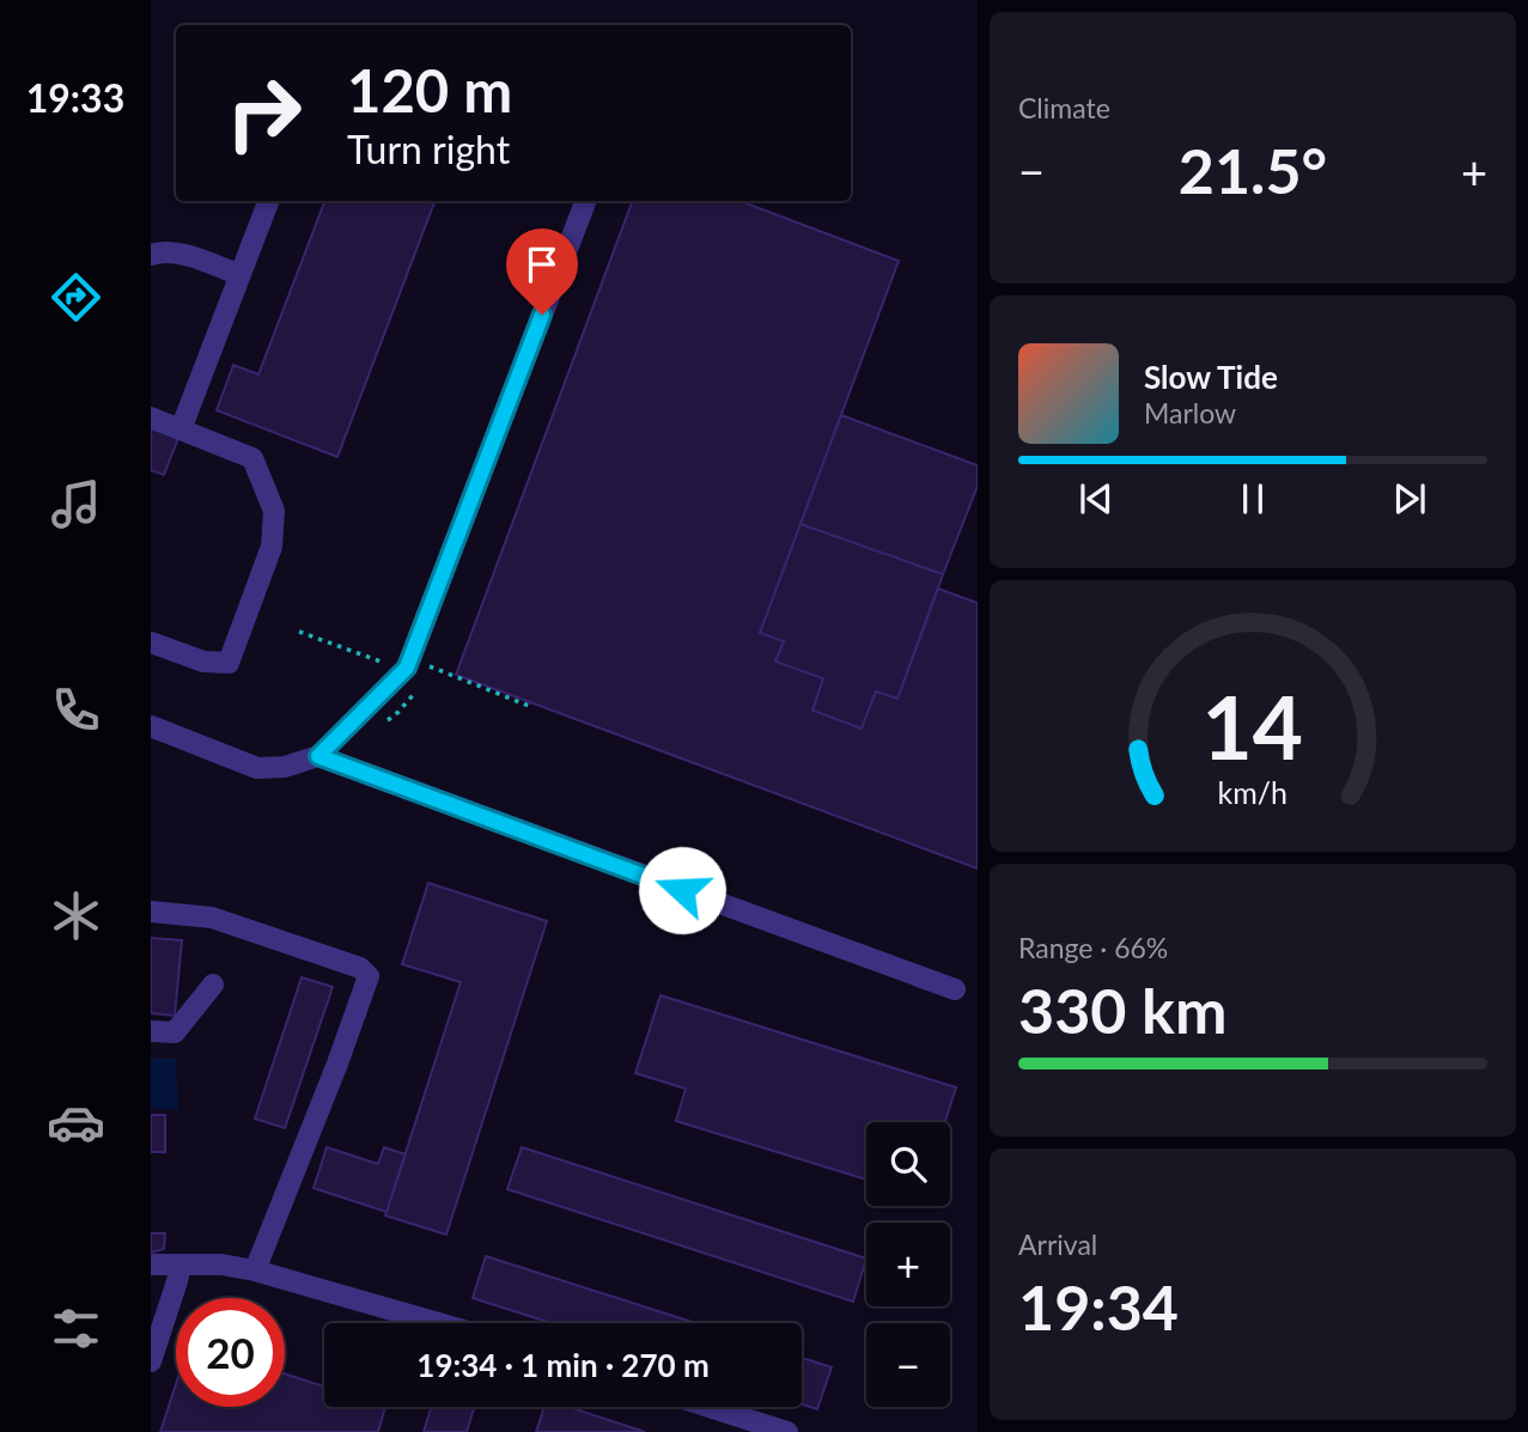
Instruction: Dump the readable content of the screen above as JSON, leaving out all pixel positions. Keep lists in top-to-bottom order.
{
  "page": {
    "tabs": "19:33",
    "tile": [
      "Climate",
      ["Range · 66%", "330 km"],
      ["Arrival", "19:34"]
    ],
    "turn": ["120 m", "Turn right"],
    "heat": ["−", "21.5°", "+"],
    "song": ["Slow Tide", "Marlow"],
    "map_buttons": ["+", "−"],
    "limit": "20",
    "trip": "19:34 · 1 min · 270 m",
    "gauge": ["14", "km/h"]
  }
}
